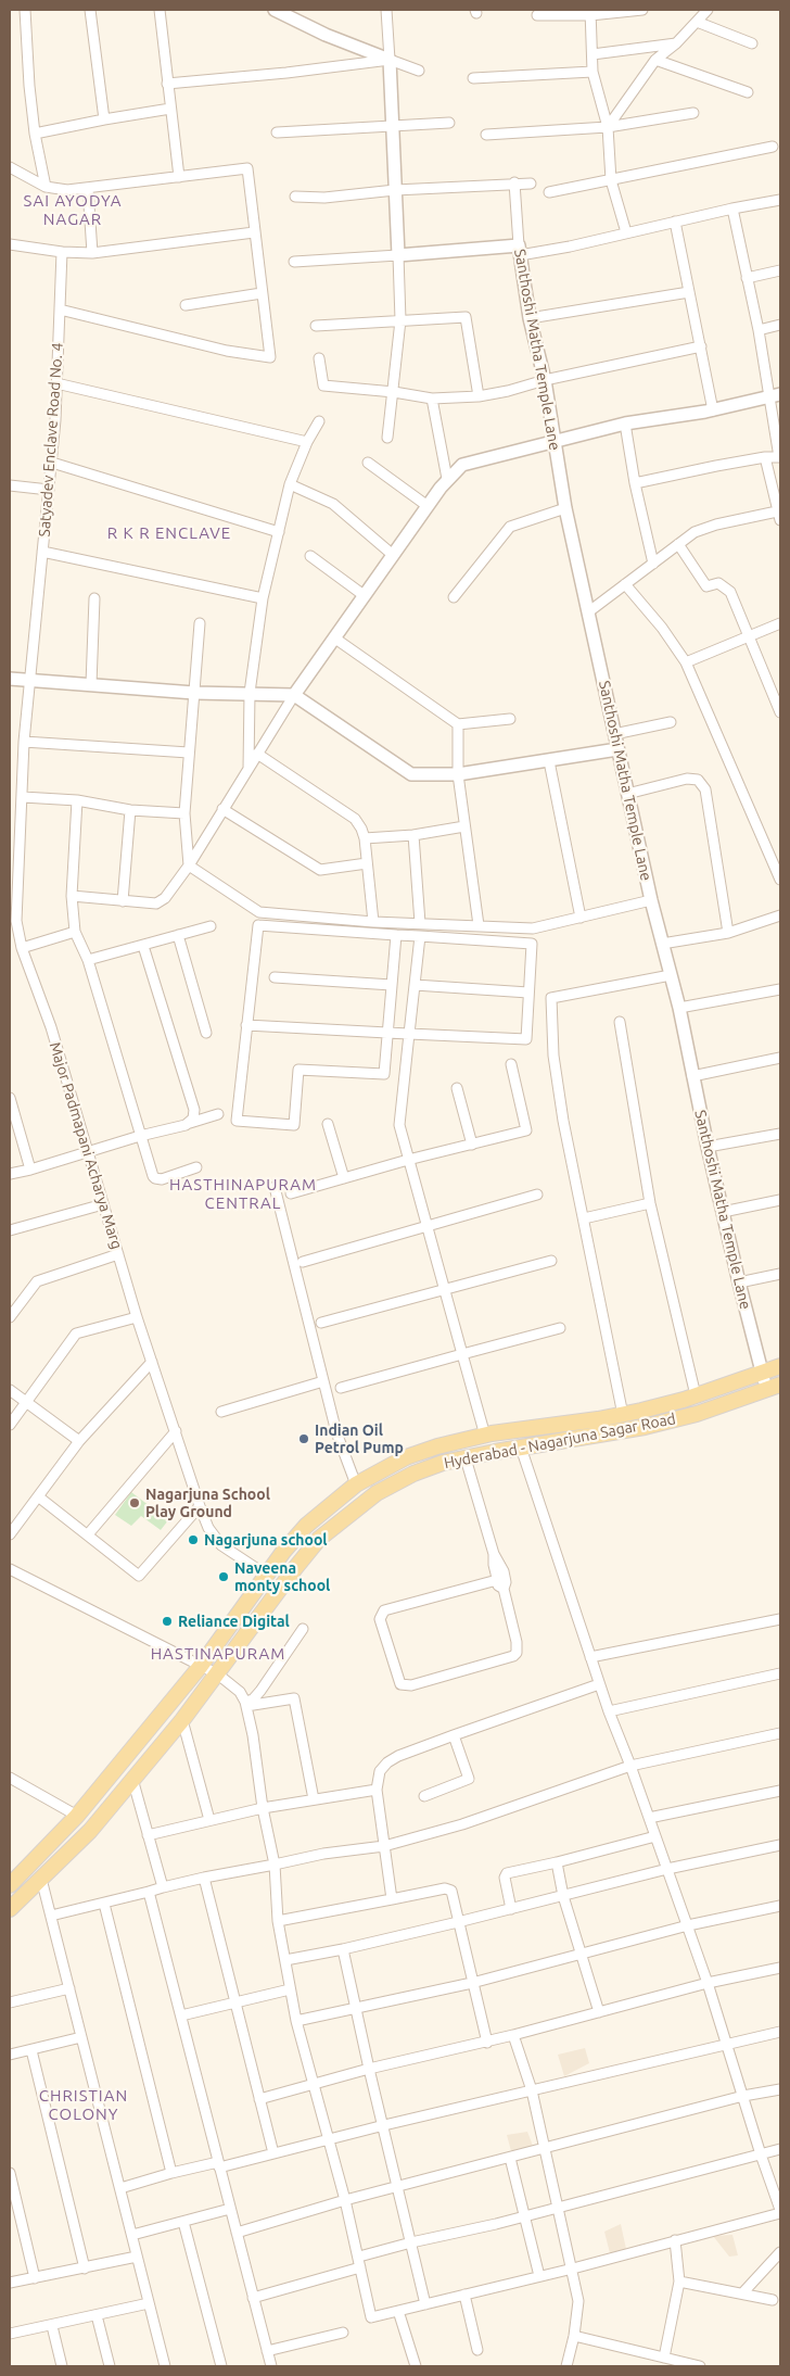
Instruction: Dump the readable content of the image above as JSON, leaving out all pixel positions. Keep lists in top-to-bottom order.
{
  "streets": {
    "main road": ["Hyderabad - Nagarjuna Sagar Road"],
    "street": ["Santhoshi Matha Temple Lane", "Satyadev Enclave Road No. 4", "Major Padmapani Acharya Marg"]
  },
  "crossings": [
    ["Santhoshi Matha Temple Lane", "Hyderabad - Nagarjuna Sagar Road"],
    ["Satyadev Enclave Road No. 4", "Major Padmapani Acharya Marg"],
    ["Major Padmapani Acharya Marg", "Hyderabad - Nagarjuna Sagar Road"]
  ],
  "districts": [
    "SAI AYODYA NAGAR",
    "R K R ENCLAVE",
    "HASTHINAPURAM CENTRAL",
    "HASTINAPURAM",
    "CHRISTIAN COLONY"
  ],
  "places": [
    "Indian Oil Petrol Pump",
    "Nagarjuna School Play Ground",
    "Nagarjuna school",
    "Naveena monty school",
    "Reliance Digital"
  ]
}
